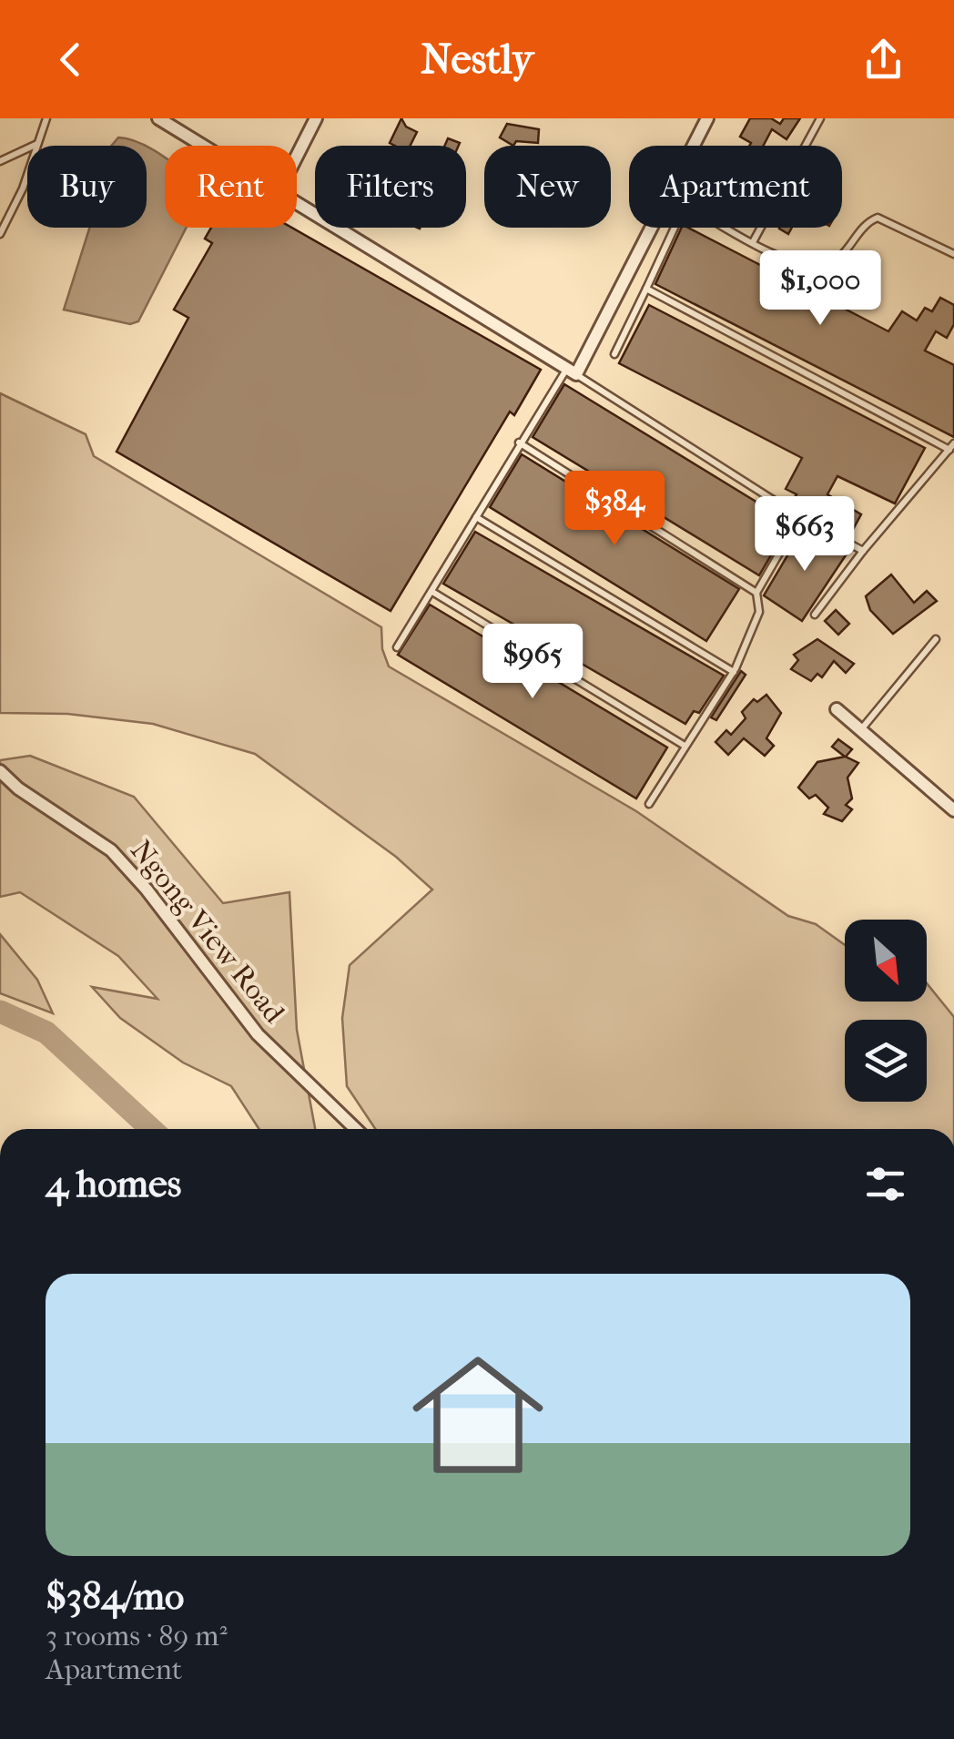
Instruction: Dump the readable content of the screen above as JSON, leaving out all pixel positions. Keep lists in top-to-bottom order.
{
  "streets": {
    "street": ["Ngong View Road"]
  },
  "north": "bottom right",
  "page": {
    "header": "Nestly",
    "chip": [
      "Buy",
      "Rent",
      "Filters",
      "New",
      "Apartment"
    ],
    "price": [
      "$1,000",
      "$384",
      "$663",
      "$965"
    ],
    "heading": "4 homes",
    "list": [
      {
        "name": "$384/mo",
        "note": "3 rooms · 89 m² · Apartment"
      }
    ]
  }
}
